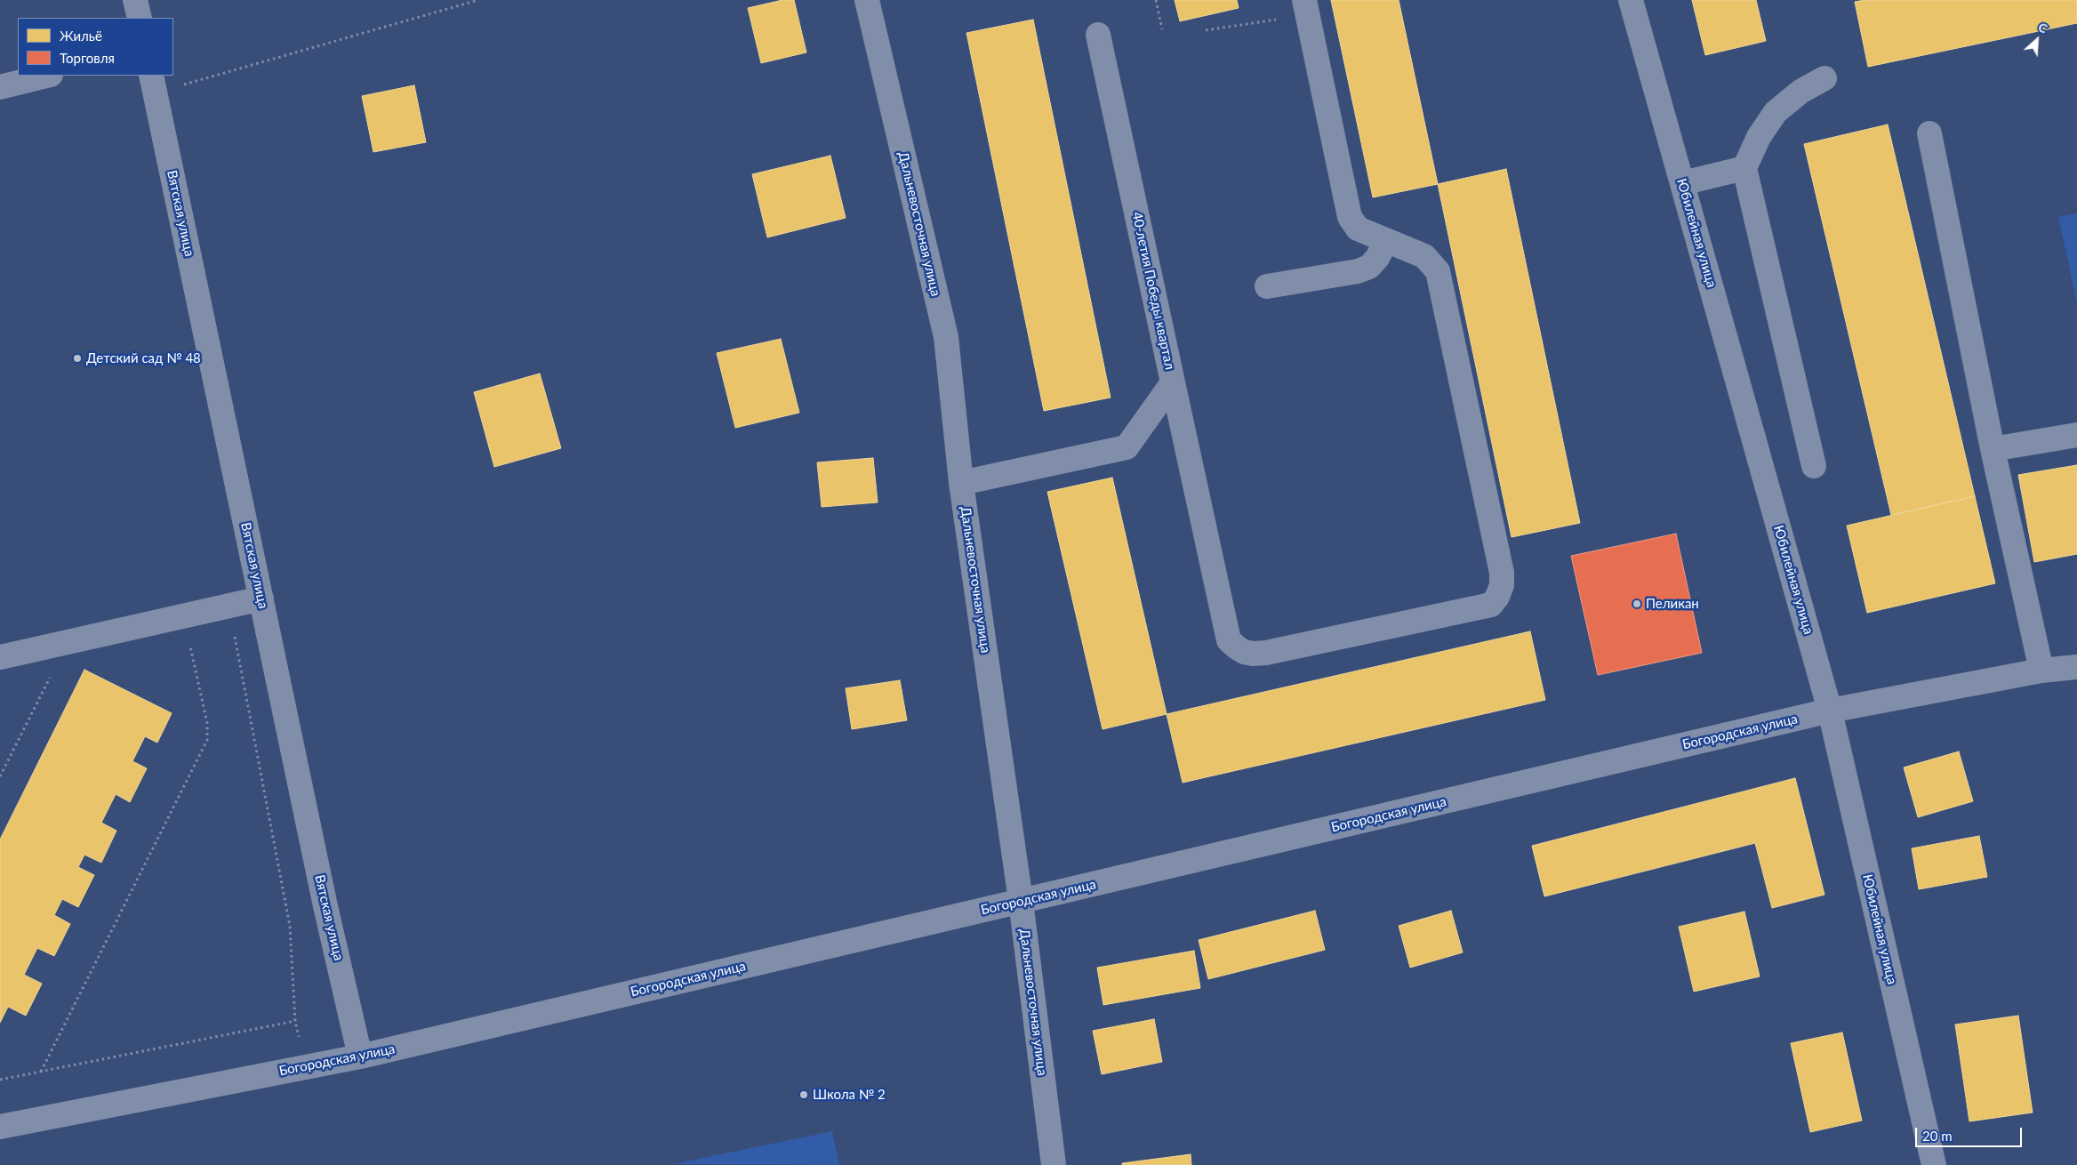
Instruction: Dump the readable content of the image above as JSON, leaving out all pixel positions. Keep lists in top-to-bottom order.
{
  "streets": {
    "street": [
      "Вятская улица",
      "Дальневосточная улица",
      "Юбилейная улица",
      "40-летия Победы квартал",
      "Богородская улица"
    ]
  },
  "crossings": [
    ["Вятская улица", "Богородская улица"],
    ["Дальневосточная улица", "40-летия Победы квартал"],
    ["Дальневосточная улица", "Богородская улица"],
    ["Юбилейная улица", "Богородская улица"]
  ],
  "places": ["Детский сад № 48", "Пеликан", "Школа № 2"],
  "legend": ["Жильё", "Торговля"],
  "scale_bar": "20 m",
  "north": "top right"
}
